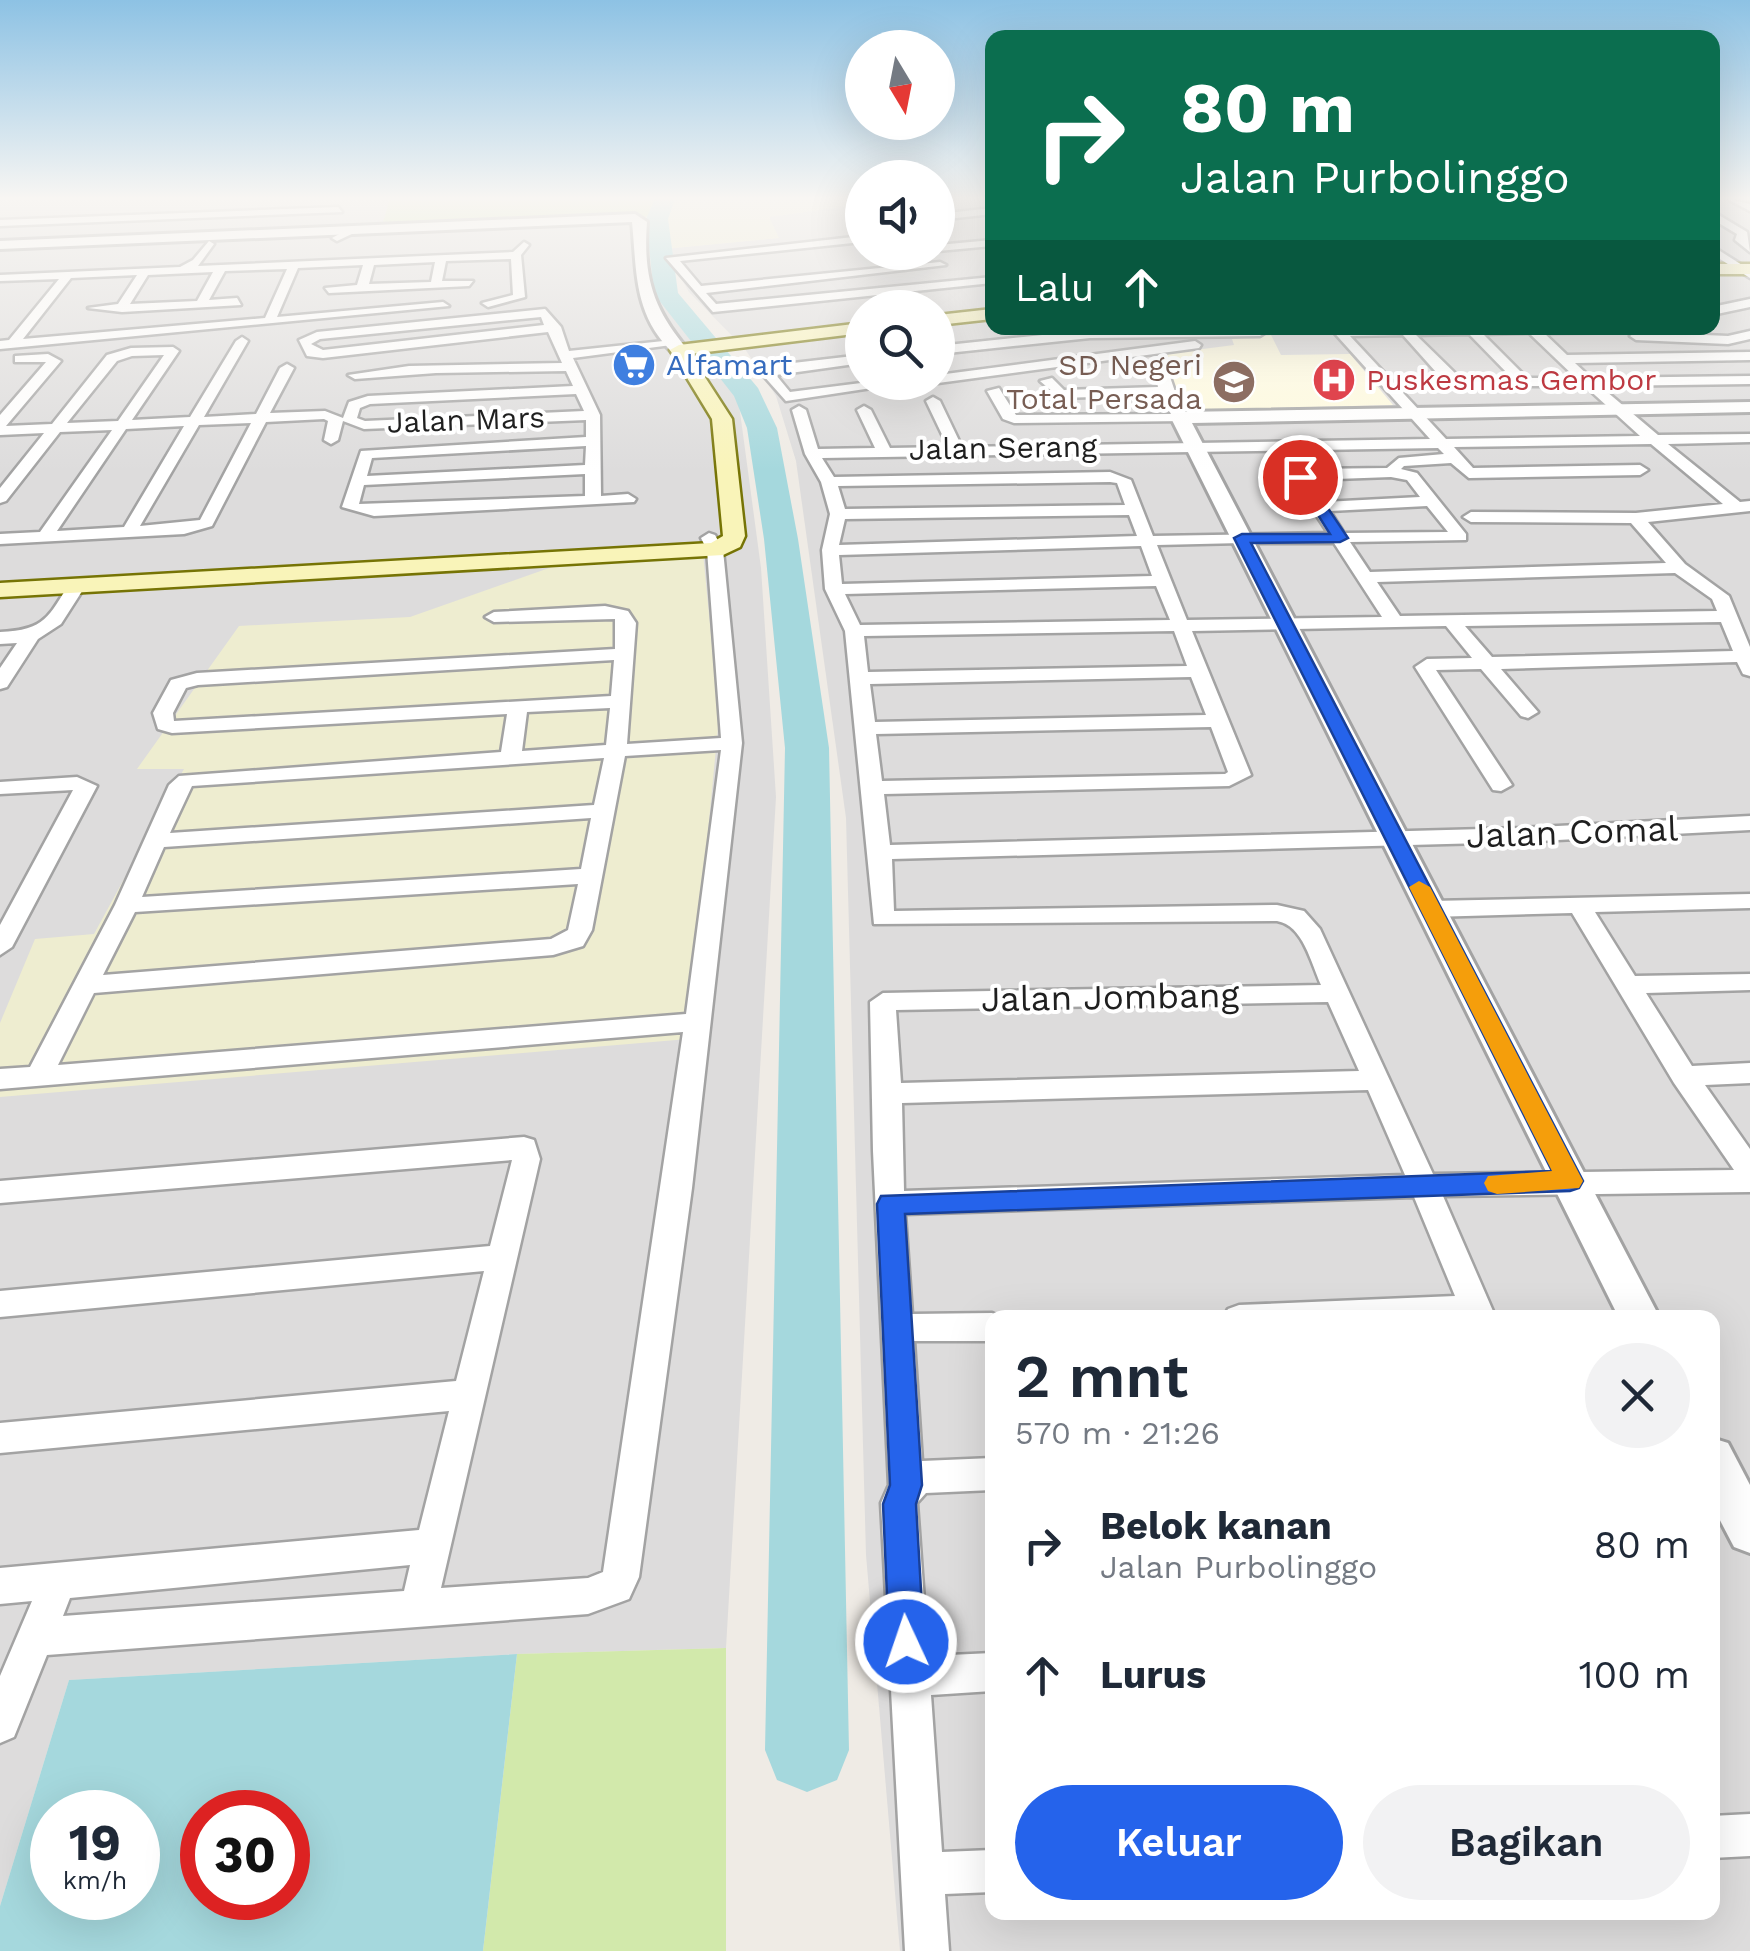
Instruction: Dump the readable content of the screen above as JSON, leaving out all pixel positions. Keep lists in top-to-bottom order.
{
  "streets": {
    "street": [
      "Jalan Mars",
      "Jalan Serang",
      "Jalan Comal",
      "Jalan Jombang"
    ]
  },
  "places": {
    "supermarket": ["Alfamart"],
    "hospital": ["Puskesmas Gembor"],
    "school or university": ["SD Negeri Total Persada"]
  },
  "north": "bottom",
  "page": {
    "turn": ["80 m", "Jalan Purbolinggo"],
    "then": "Lalu",
    "heading": ["2 mnt", "570 m · 21:26"],
    "list": [
      {
        "name": "Belok kanan",
        "note": "Jalan Purbolinggo",
        "value": "80 m"
      },
      {
        "name": "Lurus",
        "value": "100 m"
      }
    ],
    "buttons": ["Keluar", "Bagikan"],
    "speed": "19 km/h",
    "limit": "30"
  }
}
